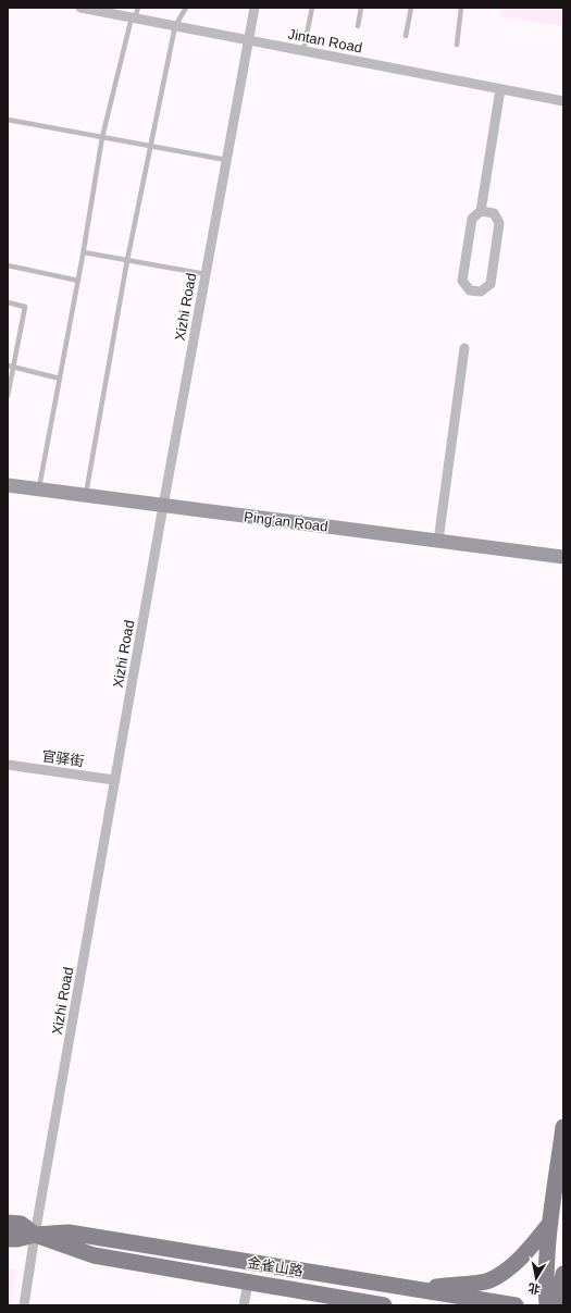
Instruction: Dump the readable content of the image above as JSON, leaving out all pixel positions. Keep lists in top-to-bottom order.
{
  "streets": {
    "main road": ["Ping'an Road", "金雀山路"],
    "street": ["Jintan Road", "Xizhi Road", "官驿街"]
  },
  "crossings": [
    ["Jintan Road", "Xizhi Road"],
    ["Xizhi Road", "Ping'an Road"],
    ["Xizhi Road", "官驿街"],
    ["Xizhi Road", "金雀山路"]
  ],
  "north": "bottom"
}
